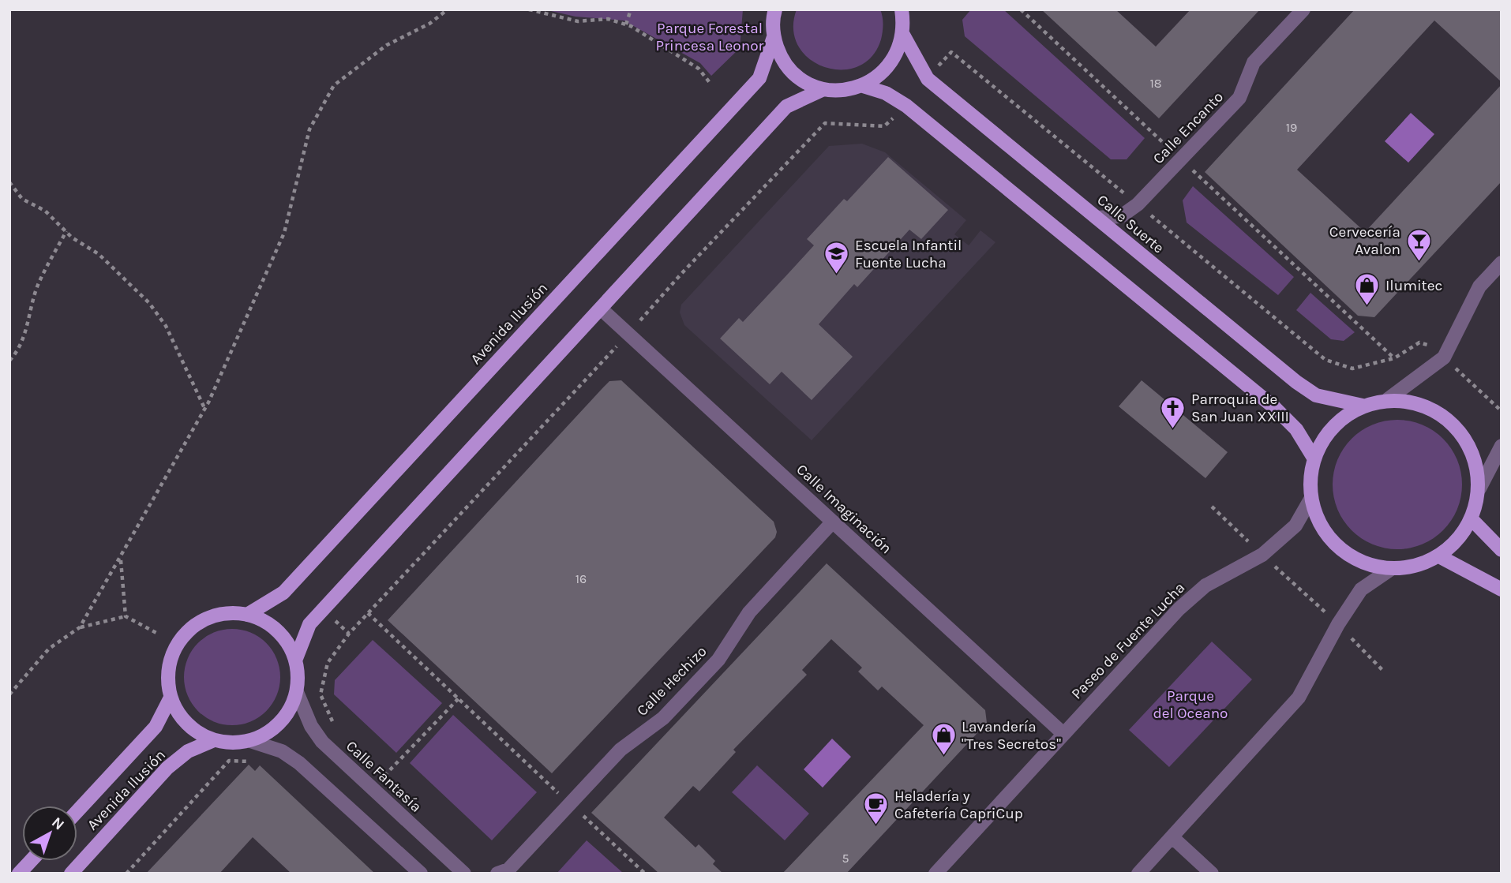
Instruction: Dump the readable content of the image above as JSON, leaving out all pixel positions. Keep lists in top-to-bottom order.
{
  "streets": {
    "main road": ["Calle Suerte", "Avenida Ilusión"],
    "street": [
      "Calle Encanto",
      "Calle Imaginación",
      "Paseo de Fuente Lucha",
      "Calle Hechizo",
      "Calle Fantasía"
    ]
  },
  "crossings": [
    ["Calle Encanto", "Calle Suerte"],
    ["Calle Suerte", "Paseo de Fuente Lucha"],
    ["Avenida Ilusión", "Calle Fantasía"],
    ["Calle Imaginación", "Paseo de Fuente Lucha"],
    ["Calle Imaginación", "Calle Hechizo"]
  ],
  "parks": ["Parque Forestal Princesa Leonor", "Parque del Oceano"],
  "places": {
    "bar": ["Cervecería Avalon"],
    "school or university": ["Escuela Infantil Fuente Lucha"],
    "shop": ["Ilumitec", "Lavandería \"Tres Secretos\""],
    "church": ["Parroquia de San Juan XXIII"],
    "cafe": ["Heladería y Cafetería CapriCup"]
  },
  "house_numbers": [
    "18",
    "19",
    "16",
    "5"
  ],
  "north": "top right"
}
